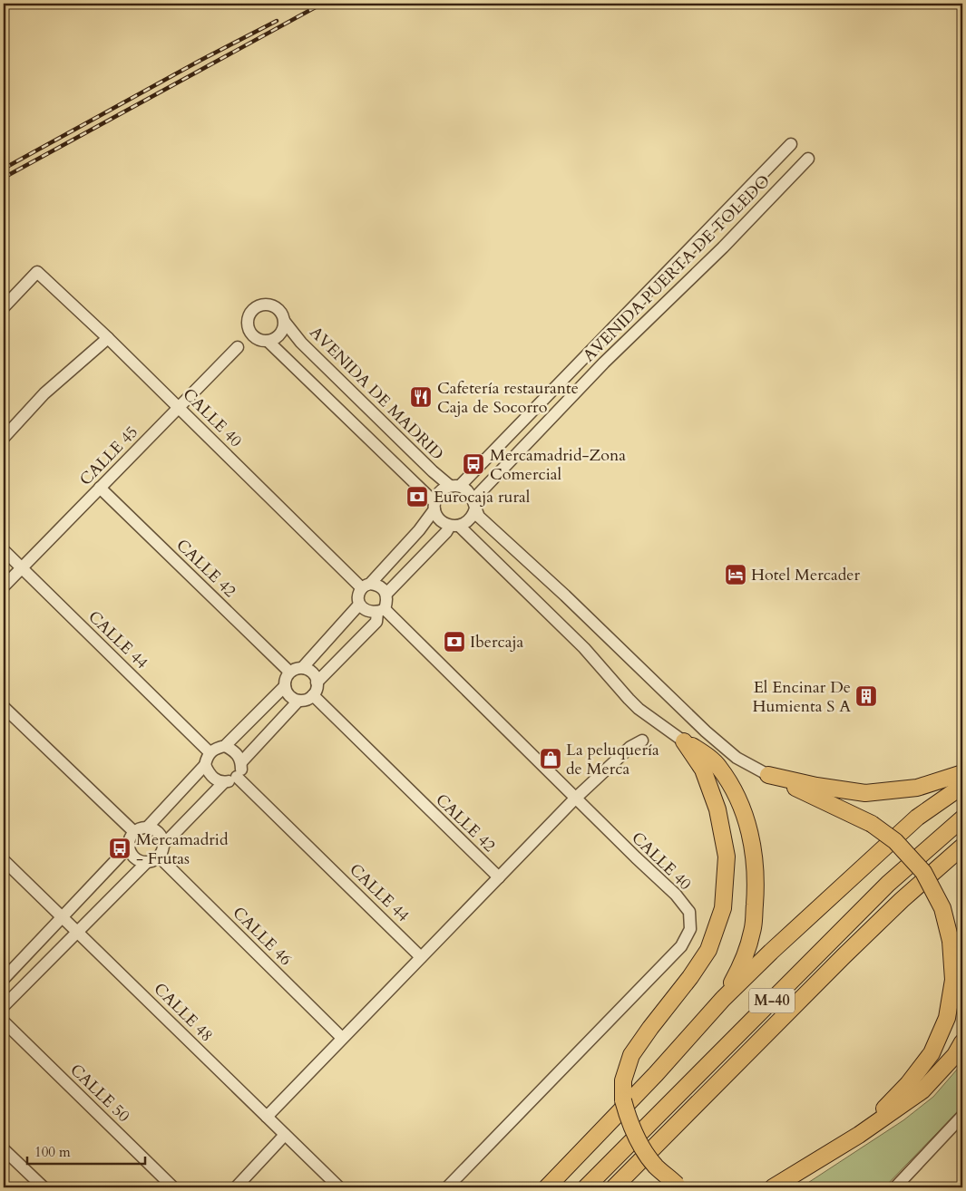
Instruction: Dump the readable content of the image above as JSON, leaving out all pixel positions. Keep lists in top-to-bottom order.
{
  "streets": {
    "highway": ["M-40"],
    "street": [
      "AVENIDA PUERTA DE TOLEDO",
      "AVENIDA DE MADRID",
      "CALLE 40",
      "CALLE 45",
      "CALLE 42",
      "CALLE 44",
      "CALLE 46",
      "CALLE 48",
      "CALLE 50"
    ]
  },
  "crossings": [
    ["AVENIDA PUERTA DE TOLEDO", "AVENIDA DE MADRID"],
    ["CALLE 40", "CALLE 45"],
    ["CALLE 45", "CALLE 42"],
    ["CALLE 45", "CALLE 44"]
  ],
  "places": {
    "restaurant": ["Cafetería restaurante Caja de Socorro"],
    "bus stop": ["Mercamadrid-Zona Comercial", "Mercamadrid - Frutas"],
    "bank": ["Eurocaja rural", "Ibercaja"],
    "hotel": ["Hotel Mercader"],
    "building": ["El Encinar De Humienta S A"],
    "shop": ["La peluquería de Merca"]
  },
  "scale_bar": "100 m"
}
